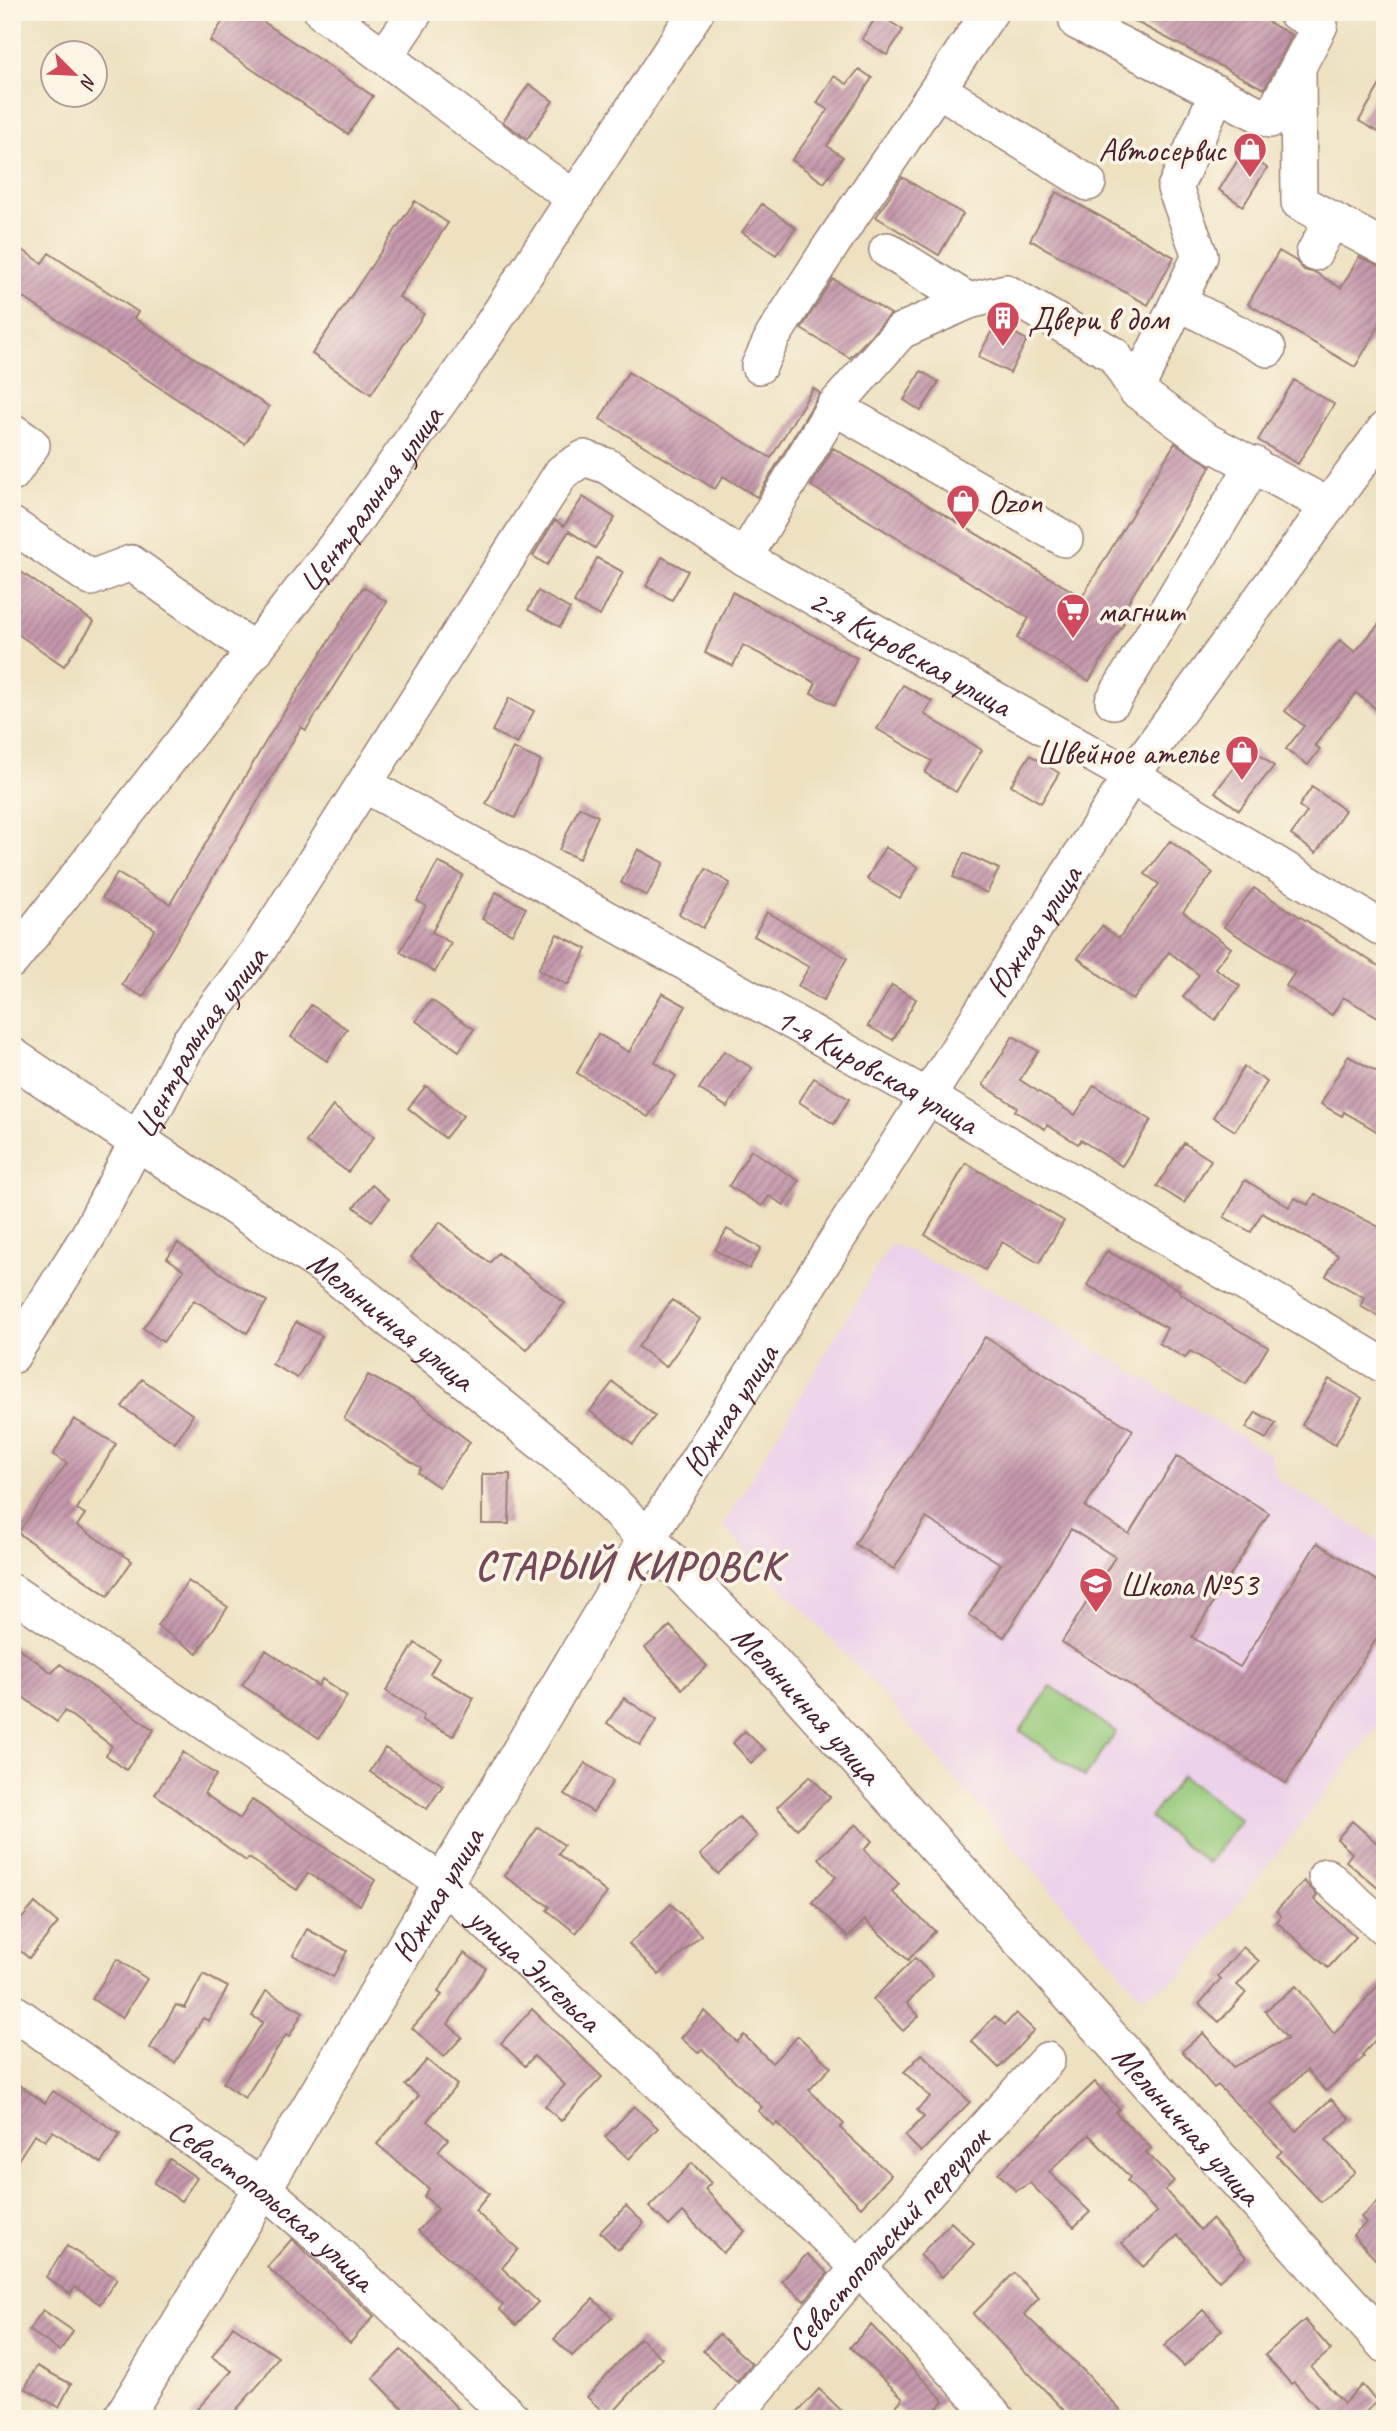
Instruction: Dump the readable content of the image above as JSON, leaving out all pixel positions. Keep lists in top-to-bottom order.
{
  "streets": {
    "main road": ["Южная улица", "Мельничная улица"],
    "street": [
      "Центральная улица",
      "2-я Кировская улица",
      "1-я Кировская улица",
      "улица Энгельса",
      "Севастопольская улица",
      "Севастопольский переулок"
    ]
  },
  "crossings": [
    ["Центральная улица", "2-я Кировская улица"],
    ["Центральная улица", "1-я Кировская улица"],
    ["Центральная улица", "Мельничная улица"],
    ["2-я Кировская улица", "Южная улица"],
    ["Южная улица", "1-я Кировская улица"],
    ["Южная улица", "Мельничная улица"],
    ["Южная улица", "улица Энгельса"],
    ["Южная улица", "Севастопольская улица"],
    ["улица Энгельса", "Севастопольский переулок"]
  ],
  "districts": ["СТАРЫЙ КИРОВСК"],
  "places": {
    "shop": ["Автосервис", "Ozon", "Швейное ателье"],
    "building": ["Двери в дом"],
    "supermarket": ["магнит"],
    "school or university": ["Школа №53"]
  },
  "north": "bottom right"
}
